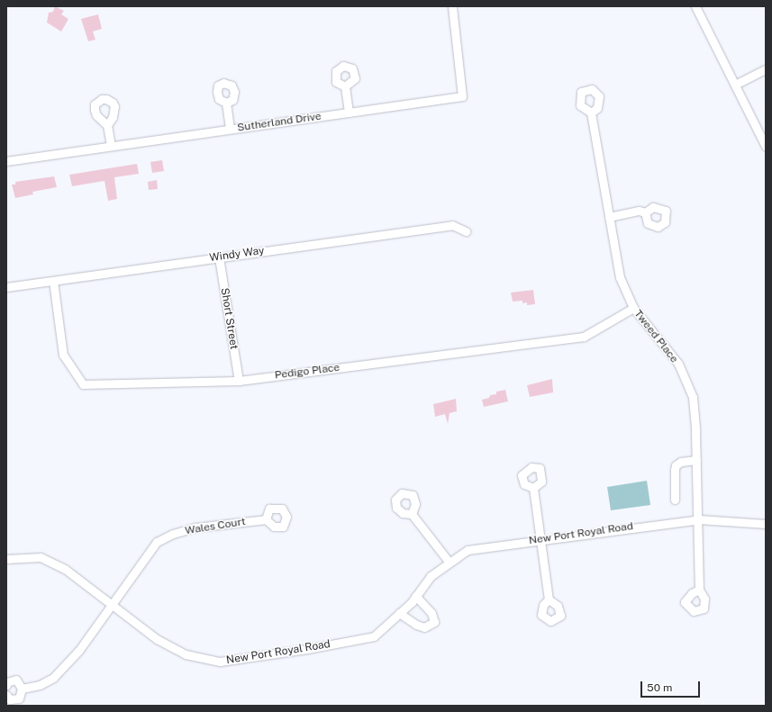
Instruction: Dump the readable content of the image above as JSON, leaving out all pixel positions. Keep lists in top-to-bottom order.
{
  "streets": {
    "street": [
      "Sutherland Drive",
      "Windy Way",
      "Short Street",
      "Tweed Place",
      "Pedigo Place",
      "Wales Court",
      "New Port Royal Road"
    ]
  },
  "crossings": [
    ["Windy Way", "Short Street"],
    ["Windy Way", "Pedigo Place"],
    ["Short Street", "Pedigo Place"],
    ["Tweed Place", "Pedigo Place"],
    ["Tweed Place", "New Port Royal Road"],
    ["Wales Court", "New Port Royal Road"]
  ],
  "scale_bar": "50 m"
}
